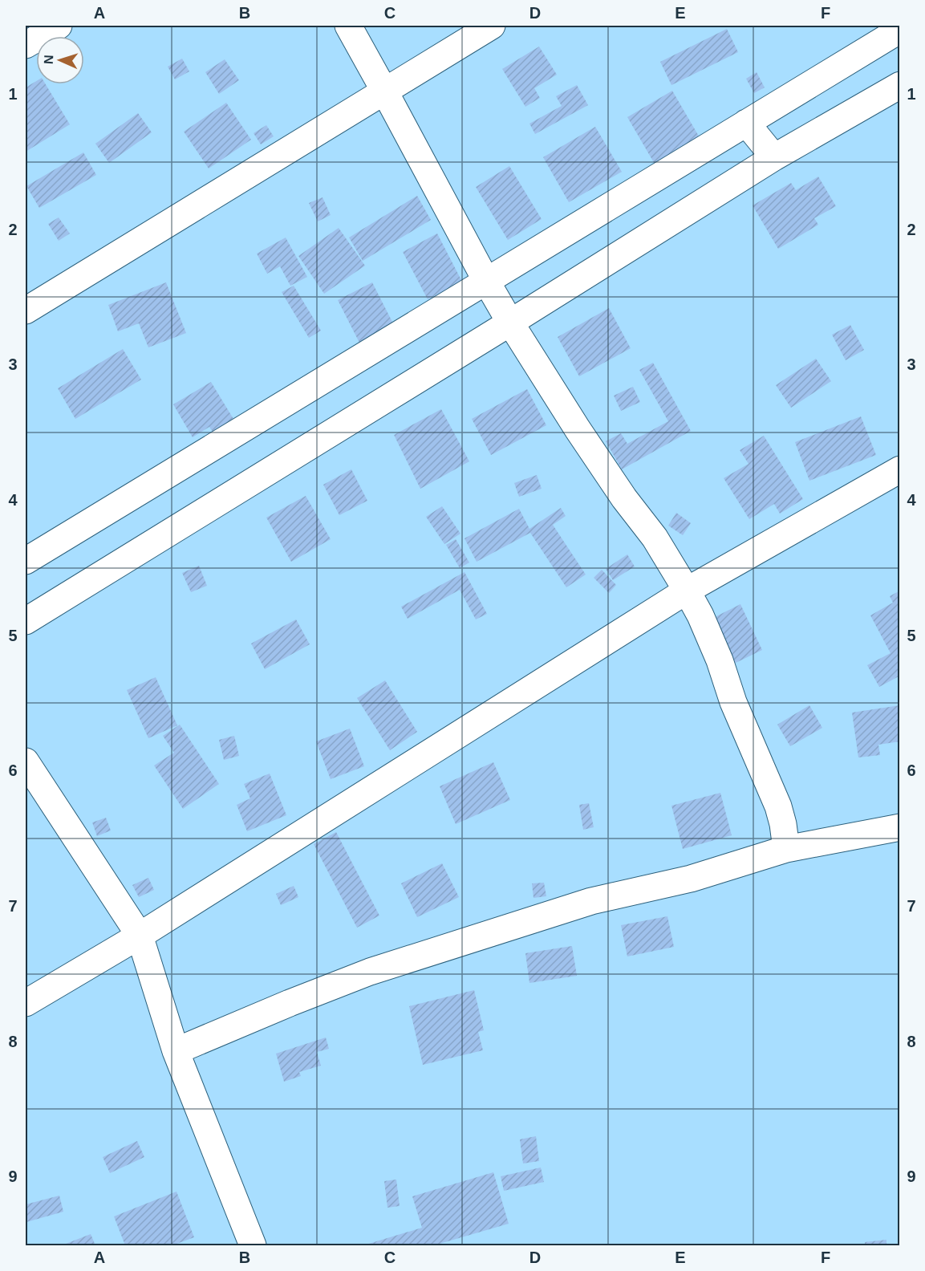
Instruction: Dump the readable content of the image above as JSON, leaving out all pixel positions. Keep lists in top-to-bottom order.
{
  "north": "left",
  "grid": {
    "columns": [
      "A",
      "B",
      "C",
      "D",
      "E",
      "F"
    ],
    "rows": [
      "1",
      "2",
      "3",
      "4",
      "5",
      "6",
      "7",
      "8",
      "9"
    ]
  }
}
